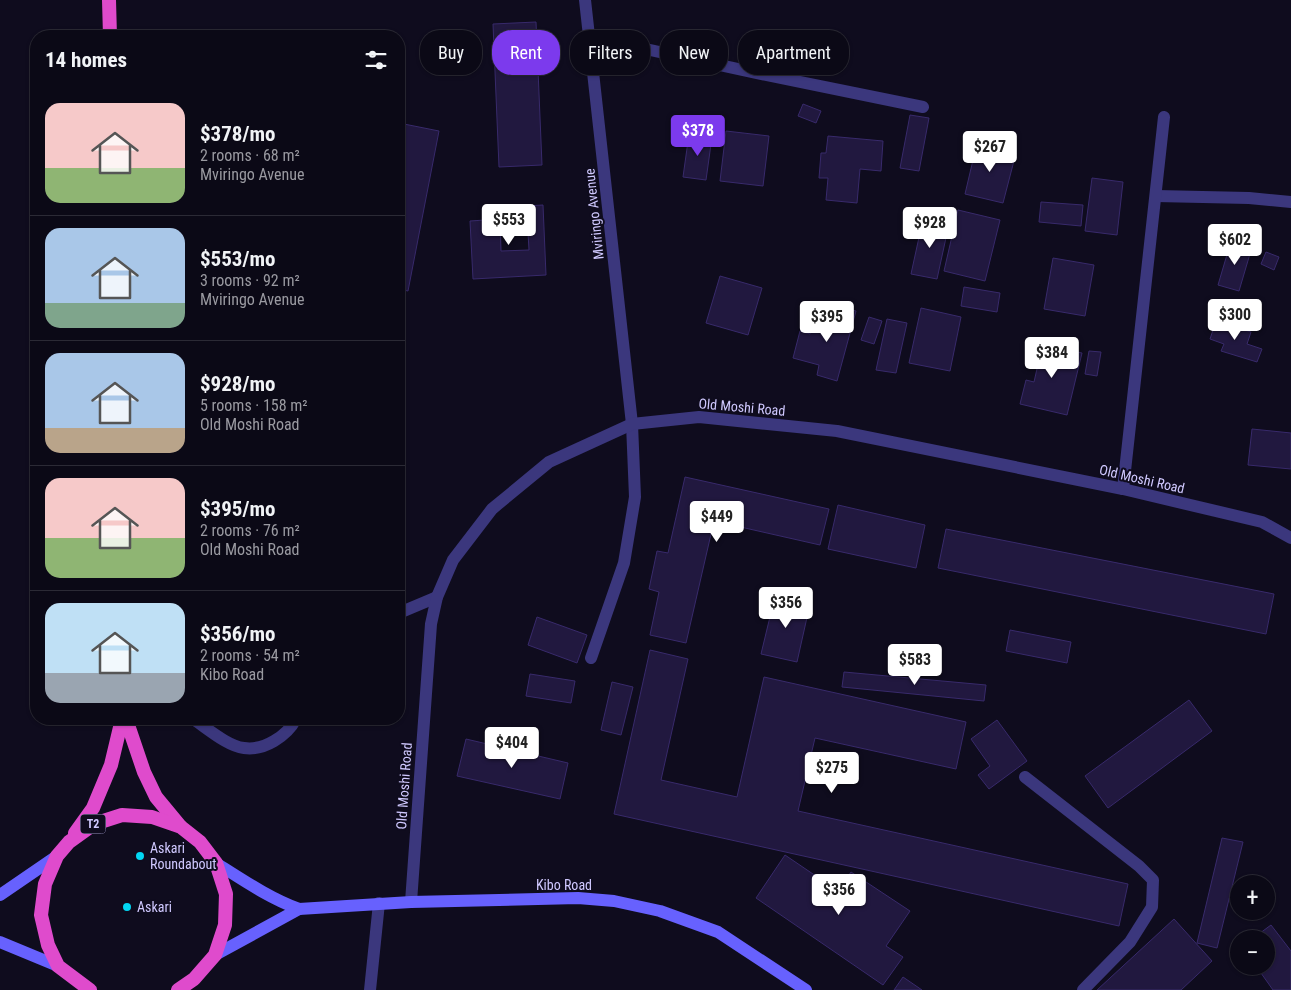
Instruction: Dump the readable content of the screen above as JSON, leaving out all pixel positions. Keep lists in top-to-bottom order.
{
  "streets": {
    "highway": ["T2"],
    "main road": ["Kibo Road"],
    "street": ["Mviringo Avenue", "Old Moshi Road"]
  },
  "crossings": [
    ["Mviringo Avenue", "Old Moshi Road"],
    ["Old Moshi Road", "Kibo Road"],
    ["T2", "Kibo Road"]
  ],
  "places": ["Askari Roundabout", "Askari"],
  "page": {
    "chip": [
      "Buy",
      "Rent",
      "Filters",
      "New",
      "Apartment"
    ],
    "heading": "14 homes",
    "list": [
      {
        "name": "$378/mo",
        "note": "2 rooms · 68 m² · Mviringo Avenue"
      },
      {
        "name": "$553/mo",
        "note": "3 rooms · 92 m² · Mviringo Avenue"
      },
      {
        "name": "$928/mo",
        "note": "5 rooms · 158 m² · Old Moshi Road"
      },
      {
        "name": "$395/mo",
        "note": "2 rooms · 76 m² · Old Moshi Road"
      },
      {
        "name": "$356/mo",
        "note": "2 rooms · 54 m² · Kibo Road"
      }
    ],
    "price": [
      "$378",
      "$267",
      "$553",
      "$928",
      "$602",
      "$300",
      "$395",
      "$384",
      "$449",
      "$356",
      "$583",
      "$404",
      "$275",
      "$356"
    ],
    "map_buttons": ["+", "−"]
  }
}
